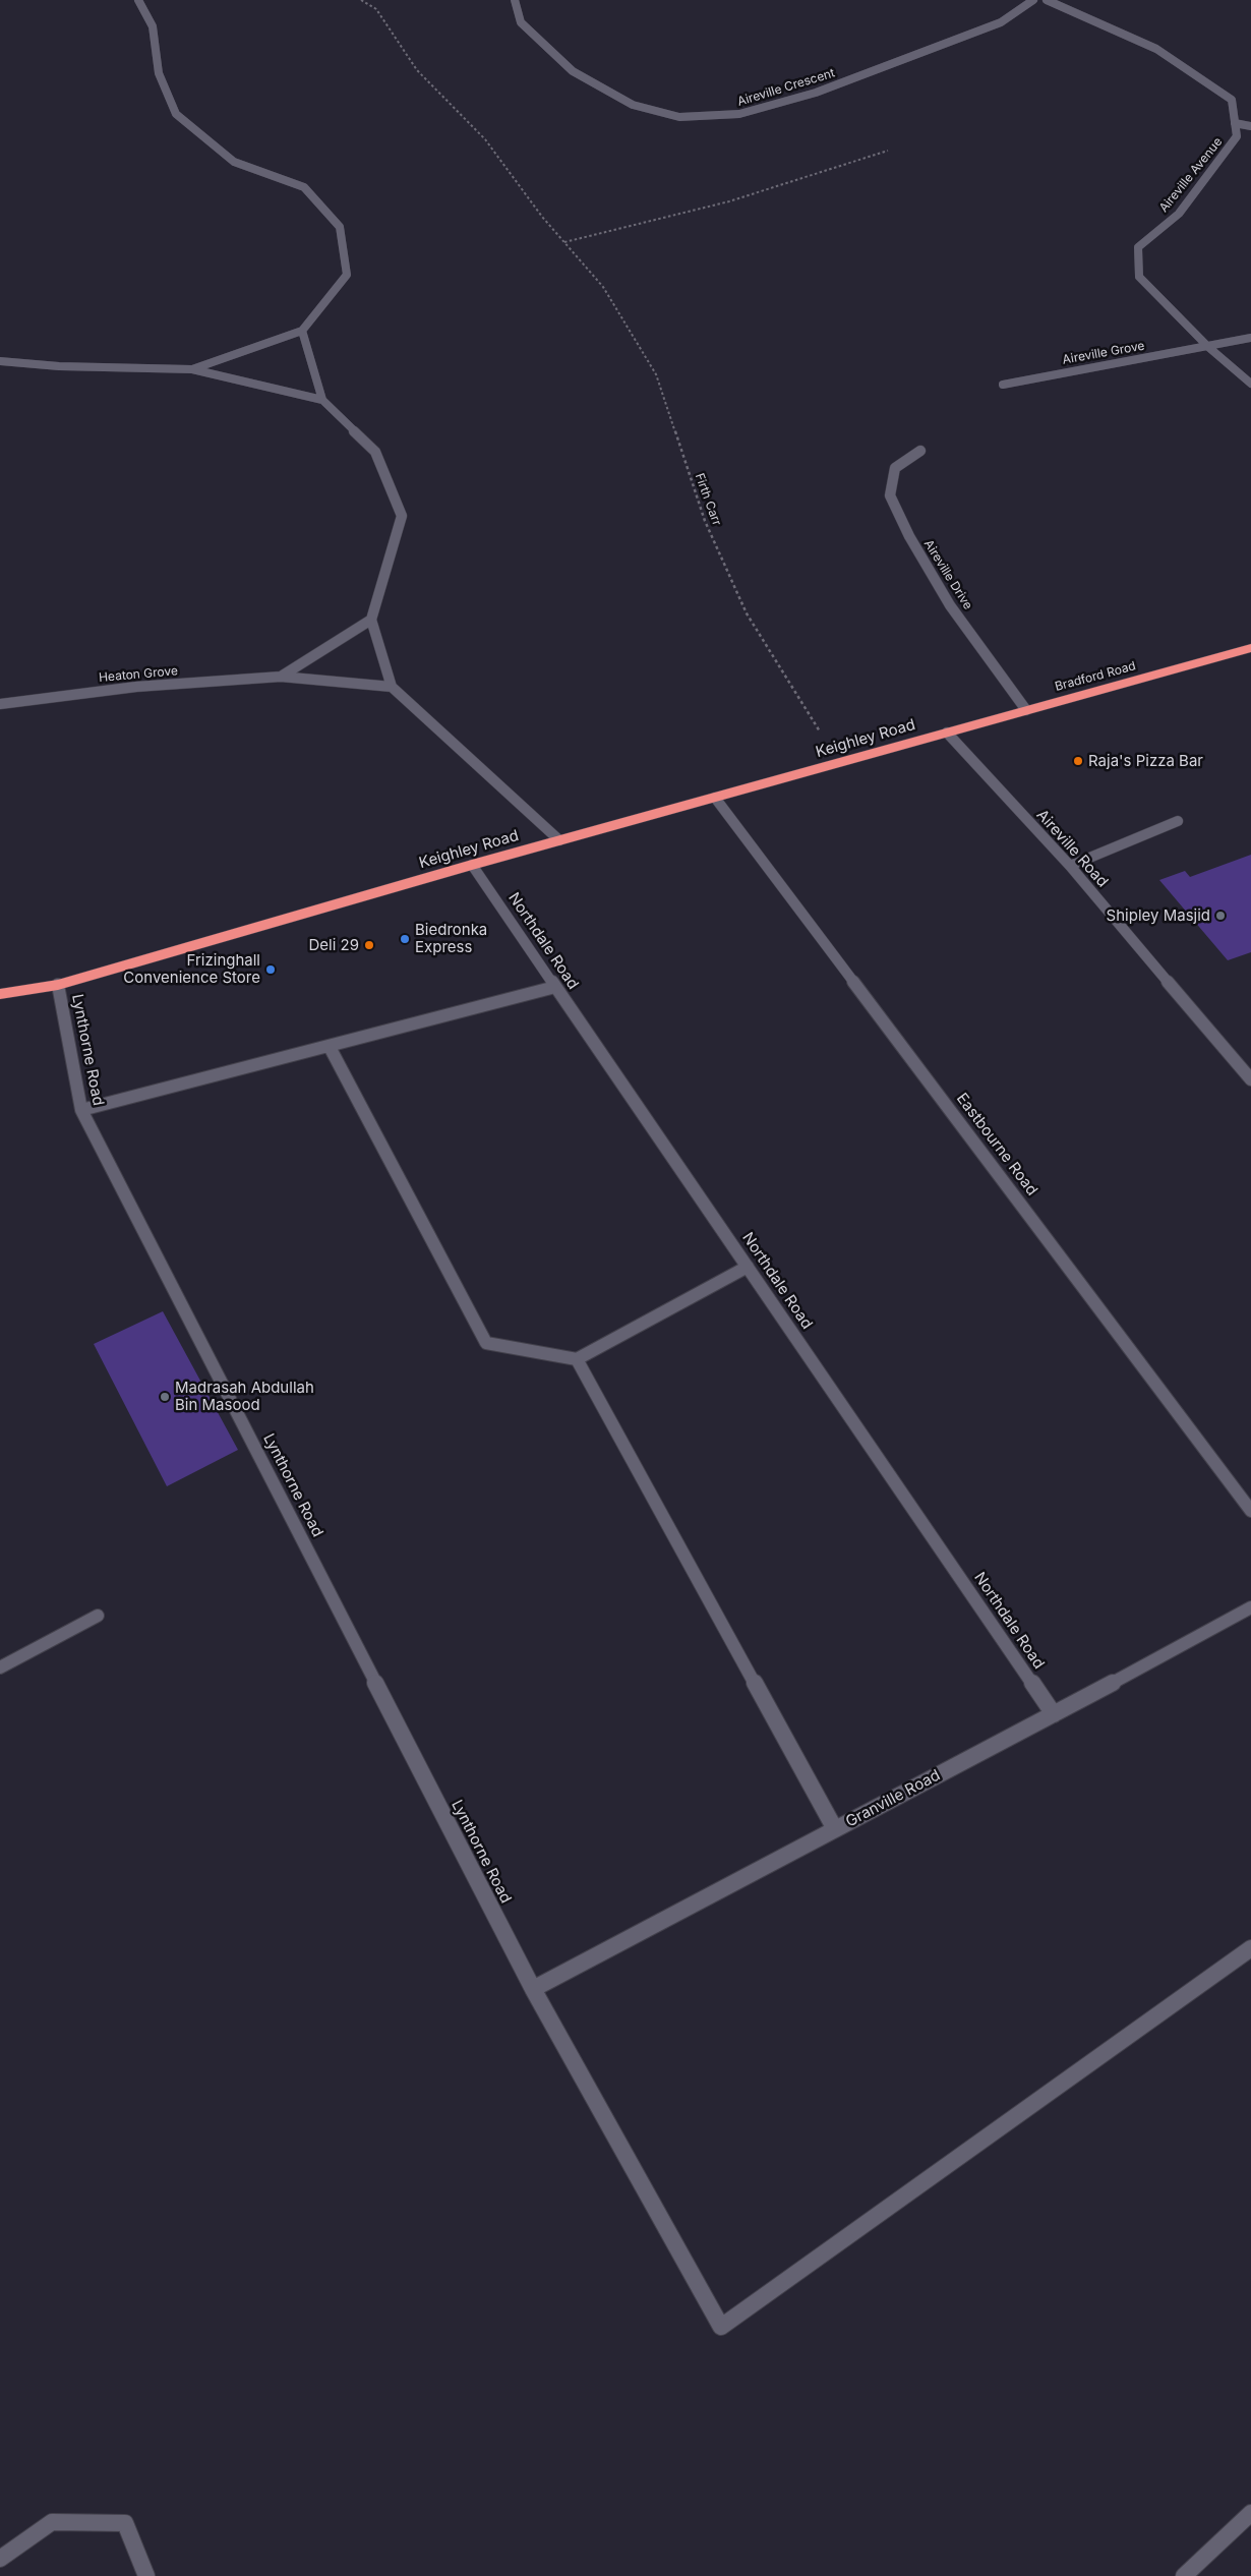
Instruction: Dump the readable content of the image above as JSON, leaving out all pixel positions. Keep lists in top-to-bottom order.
{
  "streets": {
    "highway": ["Bradford Road", "Keighley Road"],
    "street": [
      "Aireville Crescent",
      "Aireville Avenue",
      "Aireville Grove",
      "Aireville Drive",
      "Heaton Grove",
      "Aireville Road",
      "Northdale Road",
      "Lynthorne Road",
      "Eastbourne Road",
      "Granville Road"
    ],
    "path": ["Firth Carr"]
  },
  "crossings": [
    ["Aireville Avenue", "Aireville Grove"],
    ["Firth Carr", "Keighley Road"],
    ["Aireville Drive", "Bradford Road"],
    ["Bradford Road", "Keighley Road"],
    ["Bradford Road", "Aireville Road"],
    ["Keighley Road", "Aireville Road"],
    ["Keighley Road", "Northdale Road"],
    ["Keighley Road", "Lynthorne Road"],
    ["Keighley Road", "Eastbourne Road"],
    ["Northdale Road", "Granville Road"],
    ["Lynthorne Road", "Granville Road"]
  ],
  "places": [
    "Raja's Pizza Bar",
    "Shipley Masjid",
    "Biedronka Express",
    "Deli 29",
    "Frizinghall Convenience Store",
    "Madrasah Abdullah Bin Masood"
  ]
}
